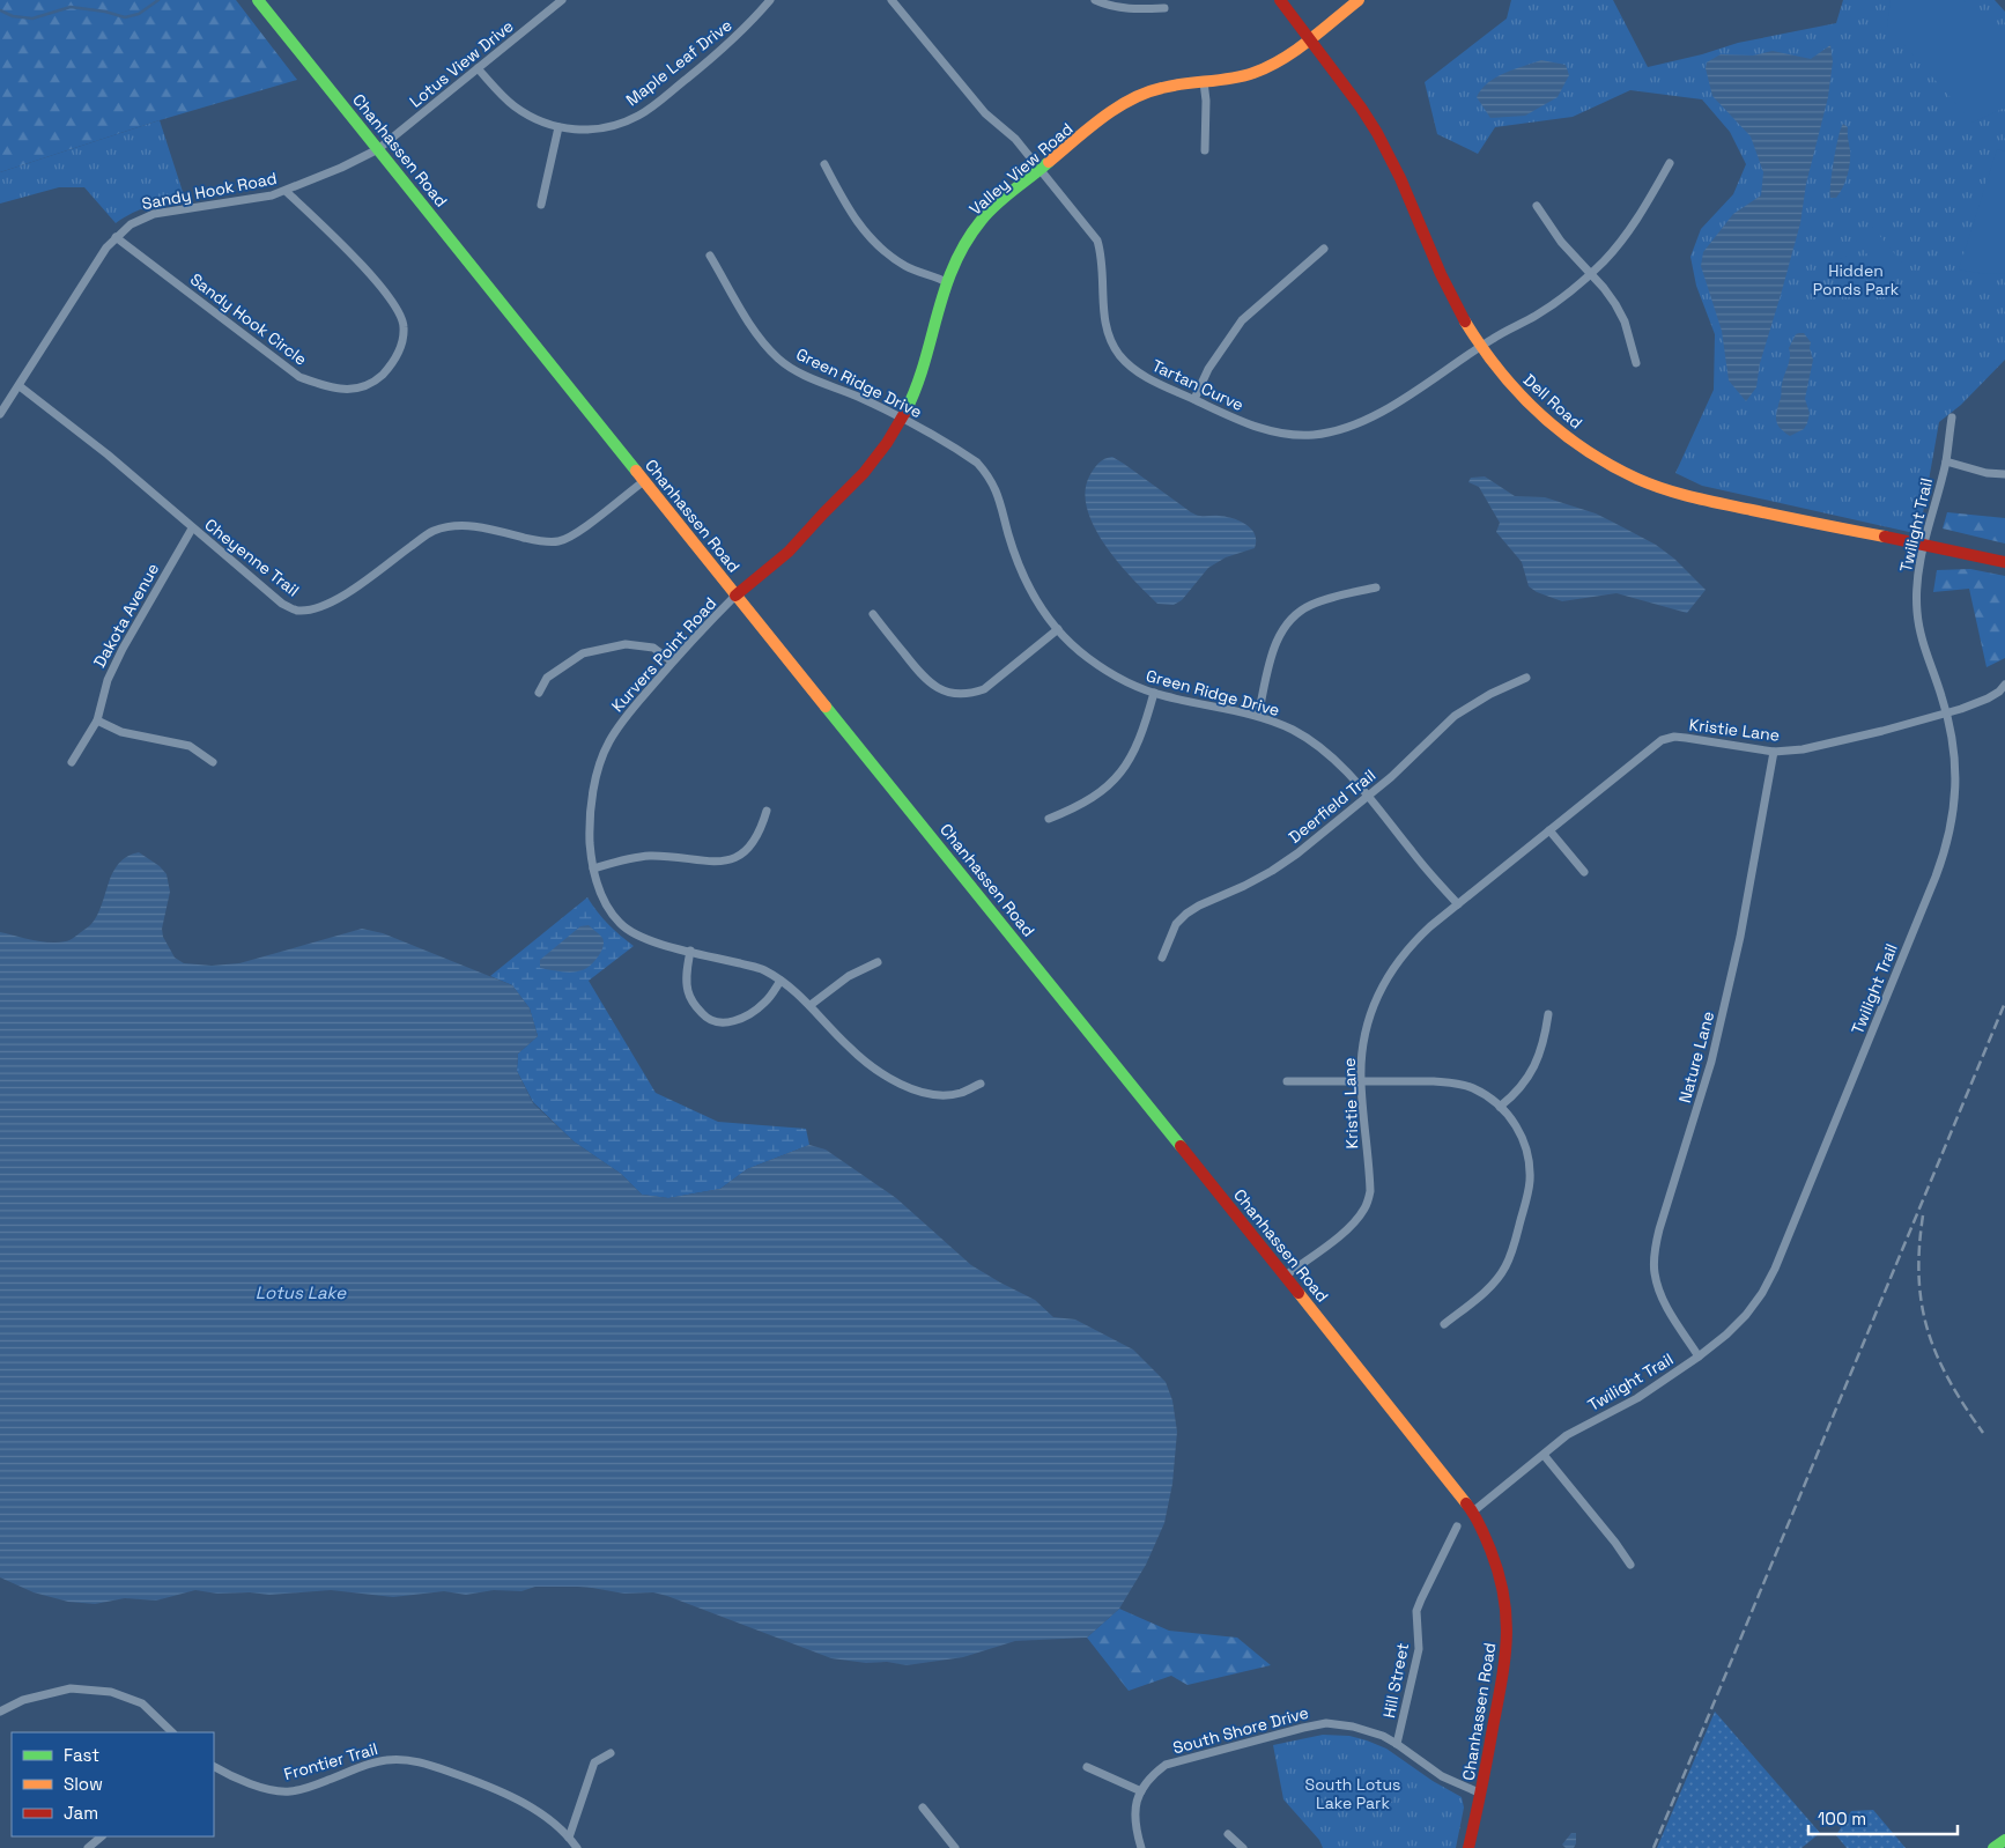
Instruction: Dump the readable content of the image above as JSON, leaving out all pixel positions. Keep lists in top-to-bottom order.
{
  "streets": {
    "main road": ["Chanhassen Road", "Valley View Road", "Dell Road"],
    "street": [
      "Maple Leaf Drive",
      "Lotus View Drive",
      "Sandy Hook Road",
      "Sandy Hook Circle",
      "Green Ridge Drive",
      "Tartan Curve",
      "Twilight Trail",
      "Cheyenne Trail",
      "Dakota Avenue",
      "Kurvers Point Road",
      "Kristie Lane",
      "Deerfield Trail",
      "Nature Lane",
      "Hill Street",
      "South Shore Drive",
      "Frontier Trail"
    ]
  },
  "crossings": [
    ["Maple Leaf Drive", "Lotus View Drive"],
    ["Lotus View Drive", "Chanhassen Road"],
    ["Lotus View Drive", "Sandy Hook Road"],
    ["Chanhassen Road", "Valley View Road"],
    ["Chanhassen Road", "Sandy Hook Road"],
    ["Chanhassen Road", "Twilight Trail"],
    ["Chanhassen Road", "Cheyenne Trail"],
    ["Chanhassen Road", "Kurvers Point Road"],
    ["Chanhassen Road", "Kristie Lane"],
    ["Chanhassen Road", "South Shore Drive"],
    ["Valley View Road", "Green Ridge Drive"],
    ["Valley View Road", "Tartan Curve"],
    ["Valley View Road", "Dell Road"],
    ["Valley View Road", "Kurvers Point Road"],
    ["Sandy Hook Road", "Sandy Hook Circle"],
    ["Sandy Hook Road", "Cheyenne Trail"],
    ["Green Ridge Drive", "Kristie Lane"],
    ["Green Ridge Drive", "Deerfield Trail"],
    ["Tartan Curve", "Dell Road"],
    ["Dell Road", "Twilight Trail"],
    ["Twilight Trail", "Kristie Lane"],
    ["Twilight Trail", "Nature Lane"],
    ["Cheyenne Trail", "Dakota Avenue"],
    ["Kristie Lane", "Nature Lane"],
    ["Hill Street", "South Shore Drive"]
  ],
  "water": ["Lotus Lake"],
  "parks": ["Hidden Ponds Park", "South Lotus Lake Park"],
  "legend": ["Fast", "Slow", "Jam"],
  "scale_bar": "100 m"
}
